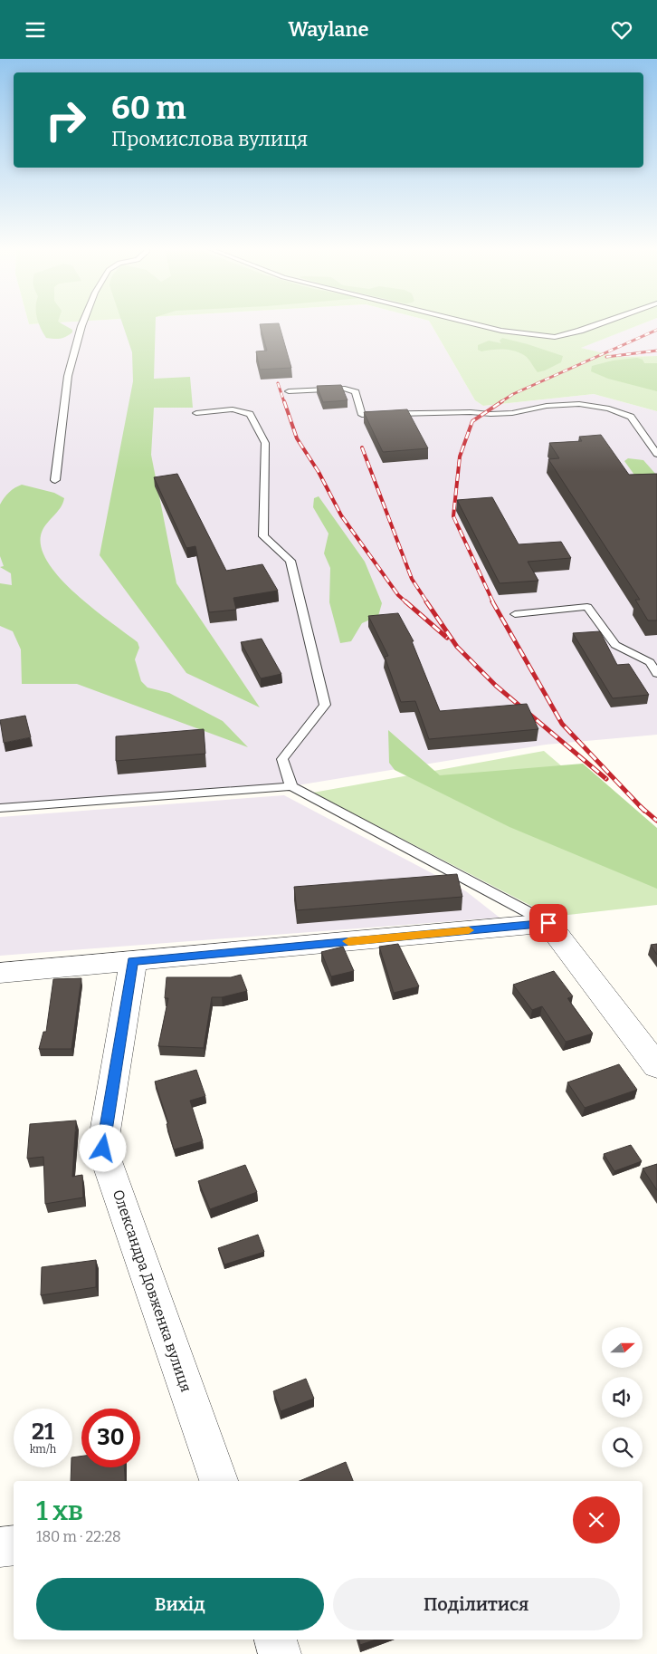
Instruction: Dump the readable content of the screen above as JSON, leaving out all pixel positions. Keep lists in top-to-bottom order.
{
  "streets": {
    "street": ["Олександра Довженка вулиця"]
  },
  "north": "right",
  "page": {
    "header": "Waylane",
    "turn": ["60 m", "Промислова вулиця"],
    "speed": "21 km/h",
    "limit": "30",
    "heading": ["1 хв", "180 m · 22:28"],
    "buttons": ["Вихід", "Поділитися"]
  }
}
